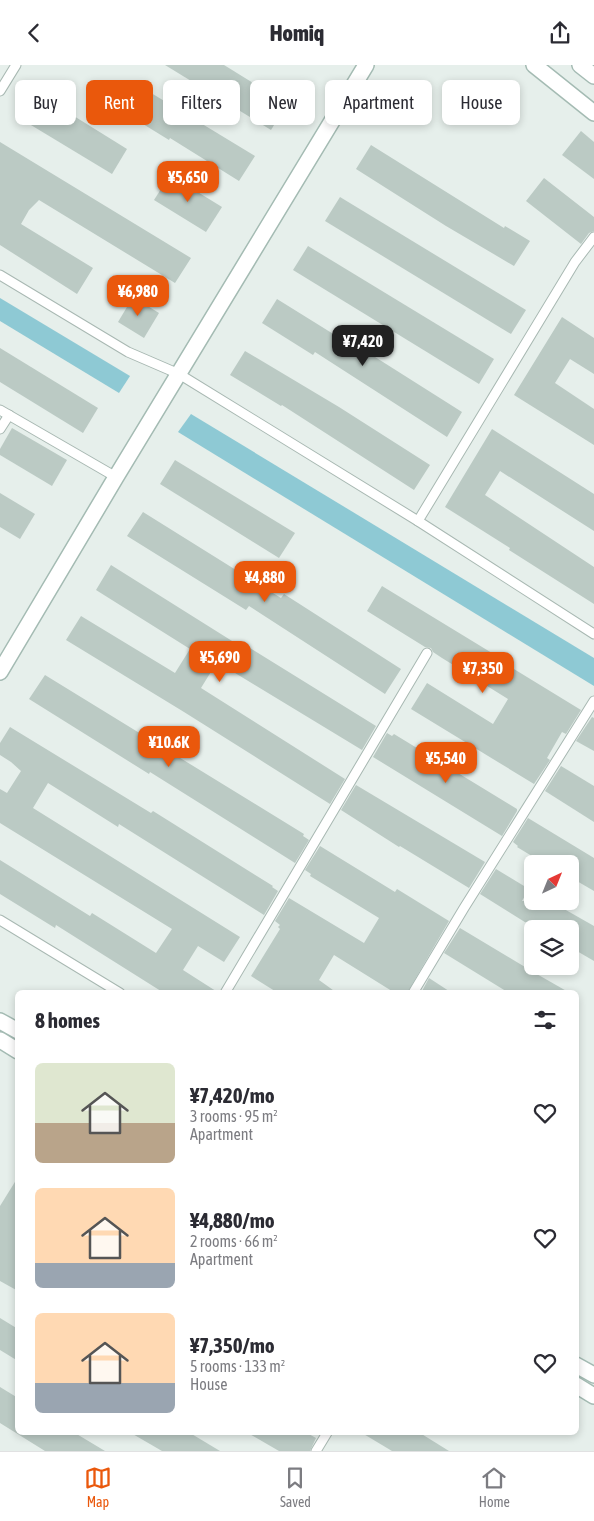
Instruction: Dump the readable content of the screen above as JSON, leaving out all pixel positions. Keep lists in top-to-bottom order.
{
  "north": "top right",
  "page": {
    "header": "Homiq",
    "chip": [
      "Buy",
      "Rent",
      "Filters",
      "New",
      "Apartment",
      "House"
    ],
    "price": [
      "¥5,650",
      "¥6,980",
      "¥7,420",
      "¥4,880",
      "¥5,690",
      "¥7,350",
      "¥10.6K",
      "¥5,540"
    ],
    "heading": "8 homes",
    "list": [
      {
        "name": "¥7,420/mo",
        "note": "3 rooms · 95 m² · Apartment"
      },
      {
        "name": "¥4,880/mo",
        "note": "2 rooms · 66 m² · Apartment"
      },
      {
        "name": "¥7,350/mo",
        "note": "5 rooms · 133 m² · House"
      }
    ],
    "tabs": ["Map", "Saved", "Home"]
  }
}
